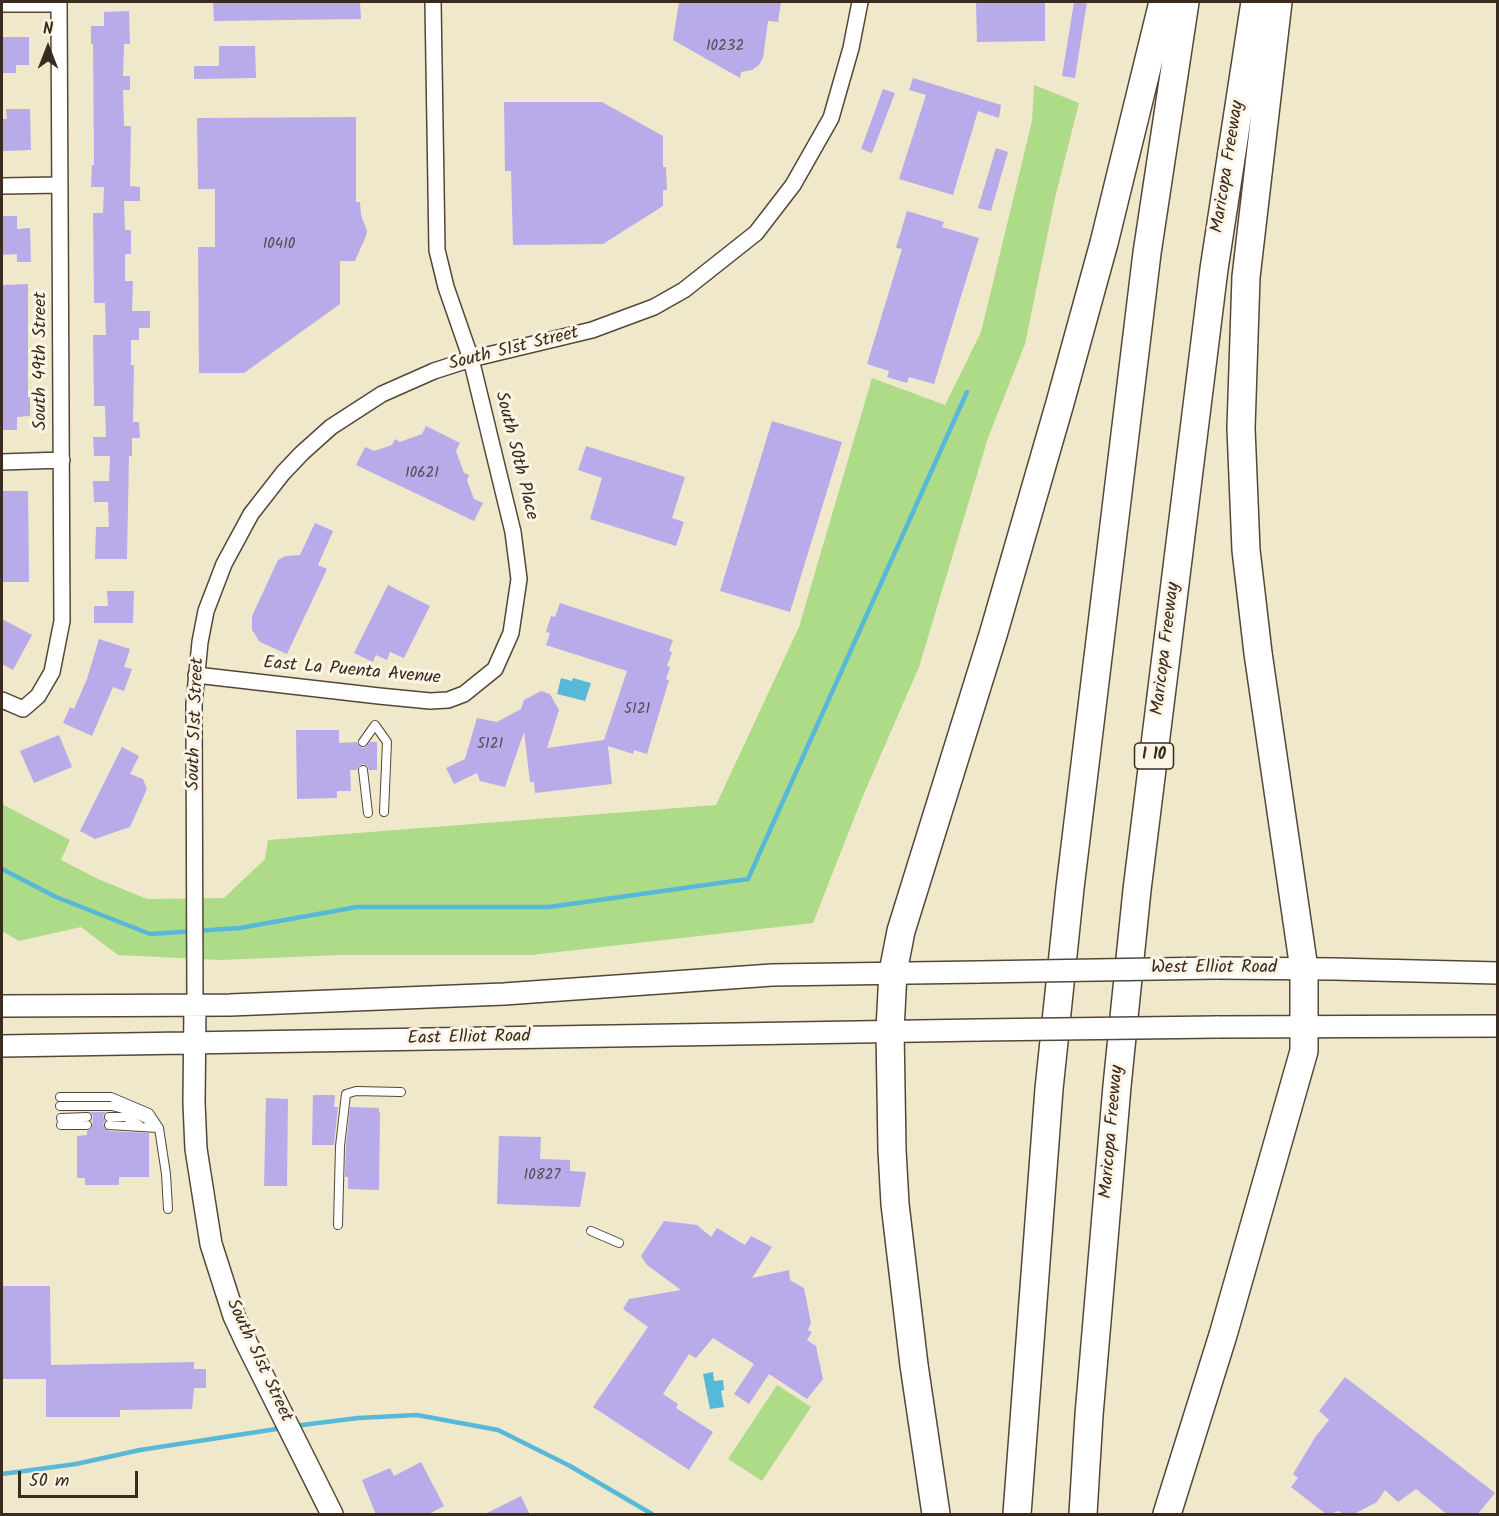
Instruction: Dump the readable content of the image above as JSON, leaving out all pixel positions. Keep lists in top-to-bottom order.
{
  "streets": {
    "highway": ["Maricopa Freeway", "I 10"],
    "main road": ["South 51st Street", "West Elliot Road", "East Elliot Road"],
    "street": ["South 49th Street", "South 50th Place", "East La Puenta Avenue"]
  },
  "crossings": [
    ["South 51st Street", "South 50th Place"],
    ["South 51st Street", "East La Puenta Avenue"],
    ["South 51st Street", "East Elliot Road"],
    ["South 50th Place", "East La Puenta Avenue"]
  ],
  "house_numbers": [
    "10232",
    "10410",
    "10621",
    "5121",
    "5121",
    "10827"
  ],
  "scale_bar": "50 m",
  "north": "top"
}
